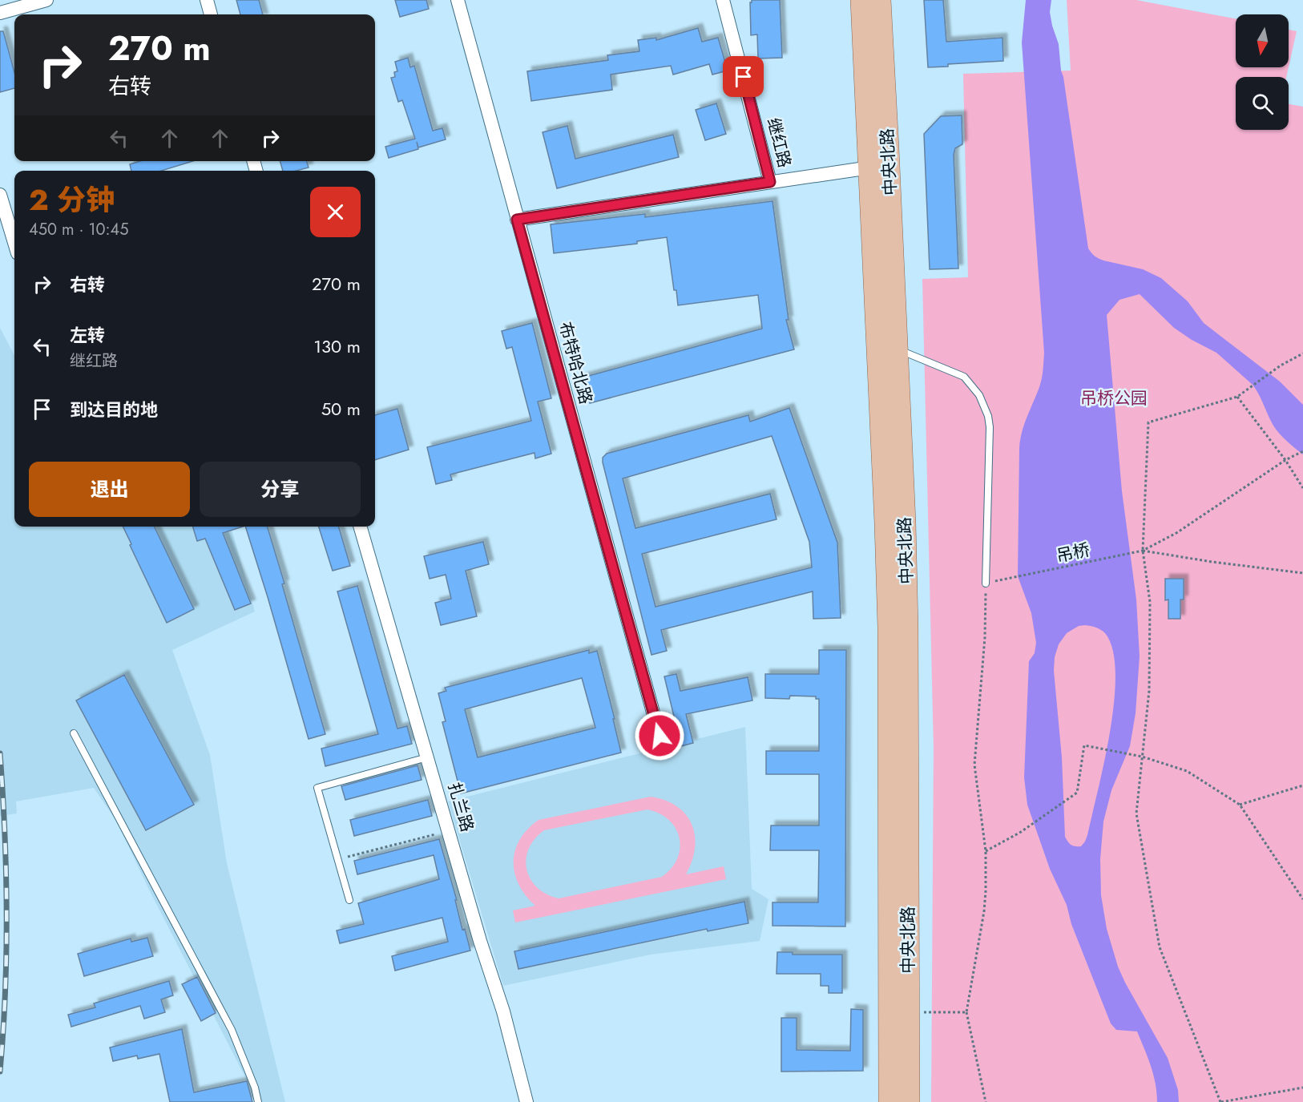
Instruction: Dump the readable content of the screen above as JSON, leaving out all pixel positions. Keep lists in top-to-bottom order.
{
  "streets": {
    "main road": ["中央北路"],
    "street": ["继红路", "布特哈北路", "扎兰路"],
    "path": ["吊桥"]
  },
  "parks": ["吊桥公园"],
  "north": "bottom",
  "page": {
    "turn": ["270 m", "右转"],
    "heading": ["2 分钟", "450 m · 10:45"],
    "list": [
      {
        "name": "右转",
        "value": "270 m"
      },
      {
        "name": "左转",
        "note": "继红路",
        "value": "130 m"
      },
      {
        "name": "到达目的地",
        "value": "50 m"
      }
    ],
    "buttons": ["退出", "分享"]
  }
}
